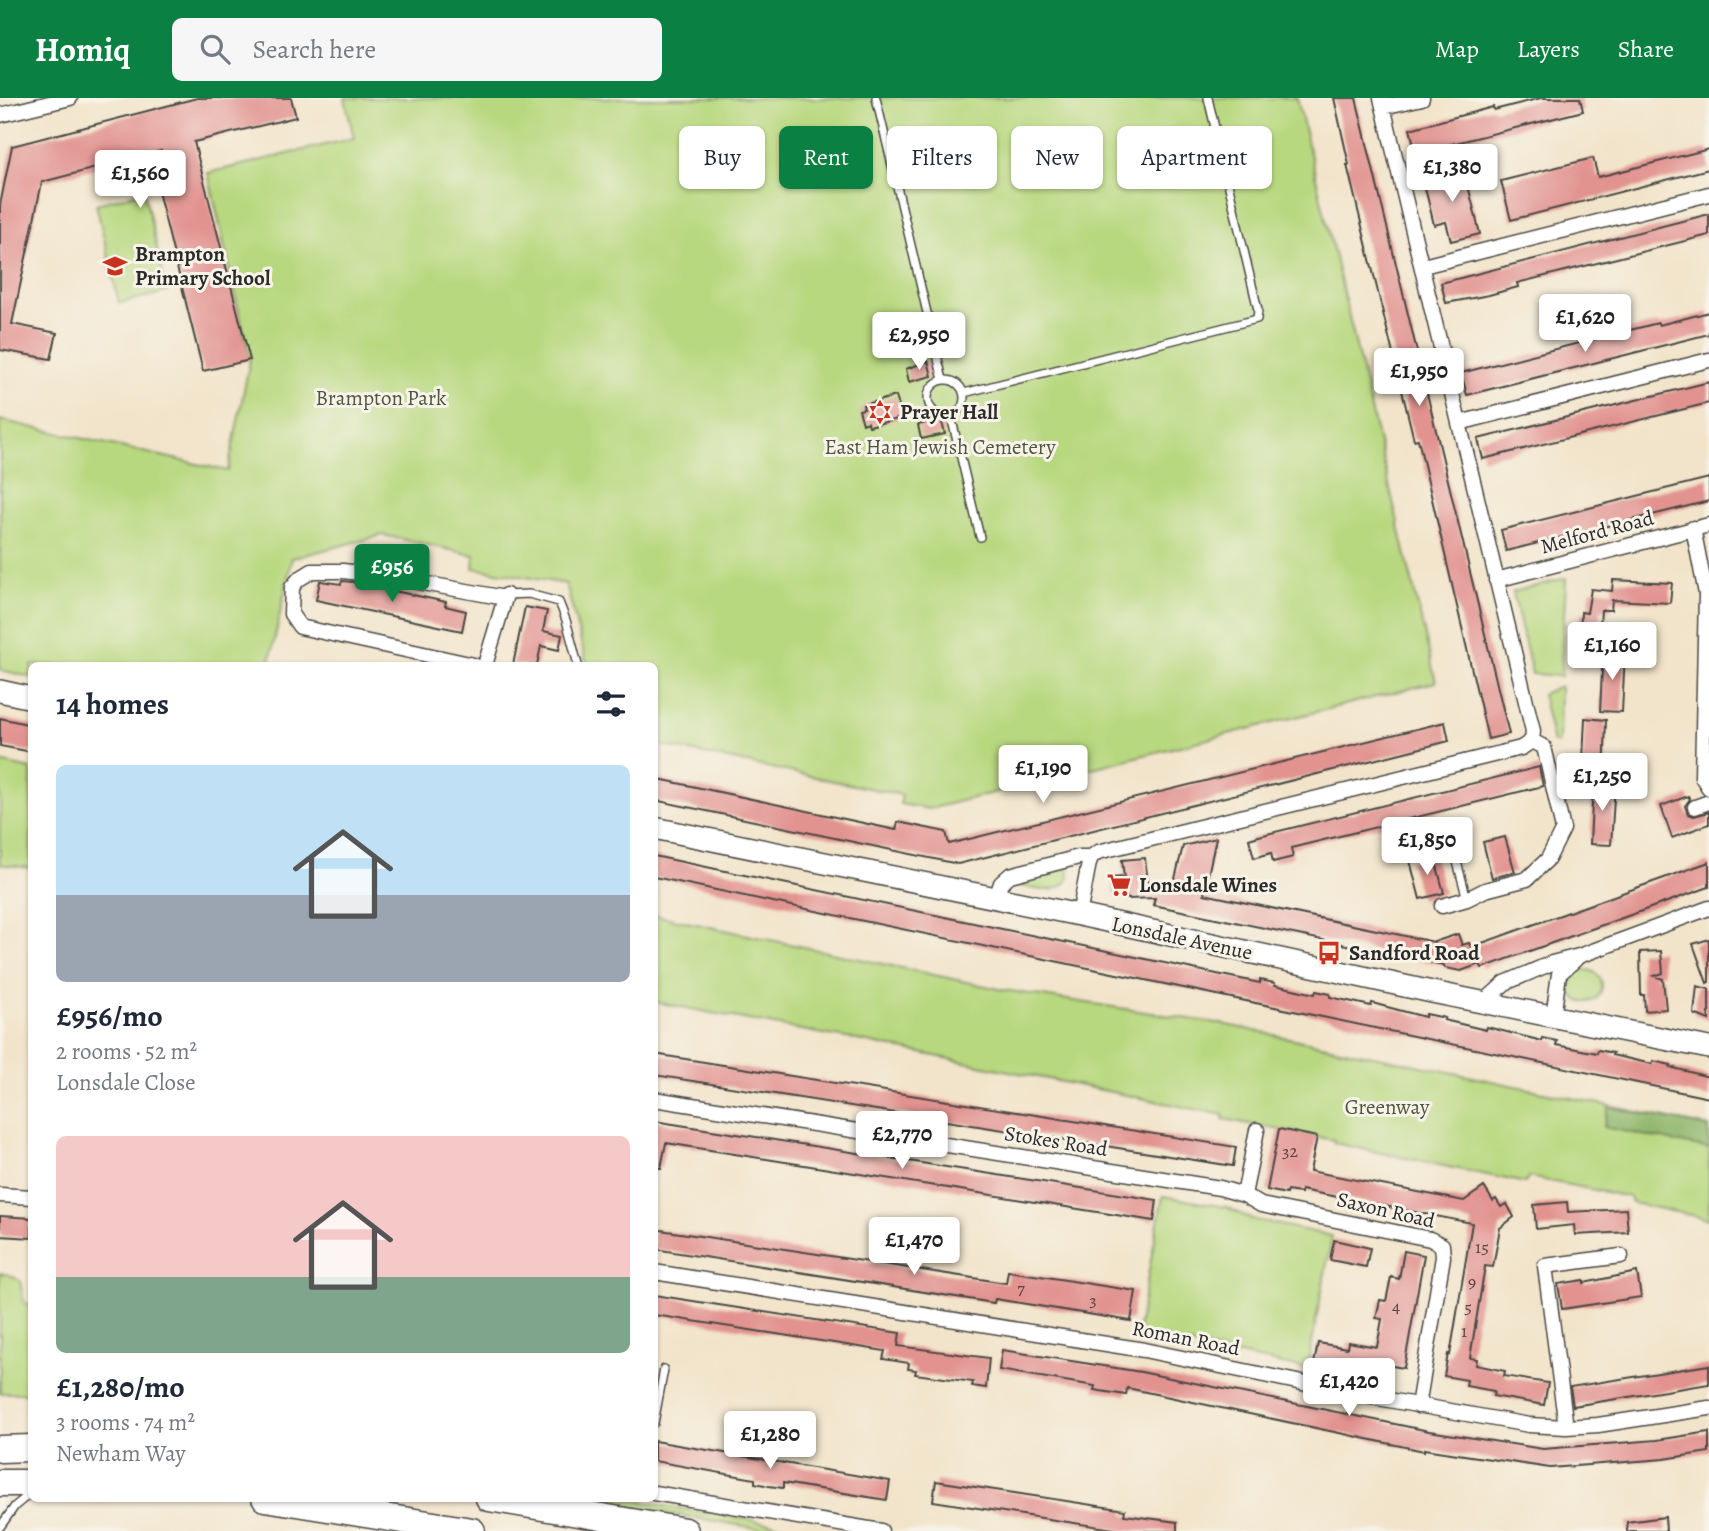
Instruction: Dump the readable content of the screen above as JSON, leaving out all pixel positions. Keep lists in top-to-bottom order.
{
  "streets": {
    "street": [
      "Melford Road",
      "Lonsdale Avenue",
      "Stokes Road",
      "Saxon Road",
      "Roman Road"
    ]
  },
  "crossings": [
    ["Stokes Road", "Saxon Road"],
    ["Saxon Road", "Roman Road"]
  ],
  "parks": ["Brampton Park", "East Ham Jewish Cemetery", "Greenway"],
  "places": {
    "school or university": ["Brampton Primary School"],
    "synagogue": ["Prayer Hall"],
    "supermarket": ["Lonsdale Wines"],
    "bus stop": ["Sandford Road"]
  },
  "house_numbers": [
    "32",
    "15",
    "9",
    "7",
    "3",
    "4",
    "5",
    "1"
  ],
  "page": {
    "header": "Homiq",
    "search": "Search here",
    "nav": ["Map", "Layers", "Share"],
    "chip": [
      "Buy",
      "Rent",
      "Filters",
      "New",
      "Apartment"
    ],
    "price": [
      "£1,380",
      "£1,560",
      "£1,620",
      "£2,950",
      "£1,950",
      "£956",
      "£1,160",
      "£1,190",
      "£1,250",
      "£1,850",
      "£2,770",
      "£1,470",
      "£1,420",
      "£1,280"
    ],
    "heading": "14 homes",
    "list": [
      {
        "name": "£956/mo",
        "note": "2 rooms · 52 m² · Lonsdale Close"
      },
      {
        "name": "£1,280/mo",
        "note": "3 rooms · 74 m² · Newham Way"
      }
    ]
  }
}
